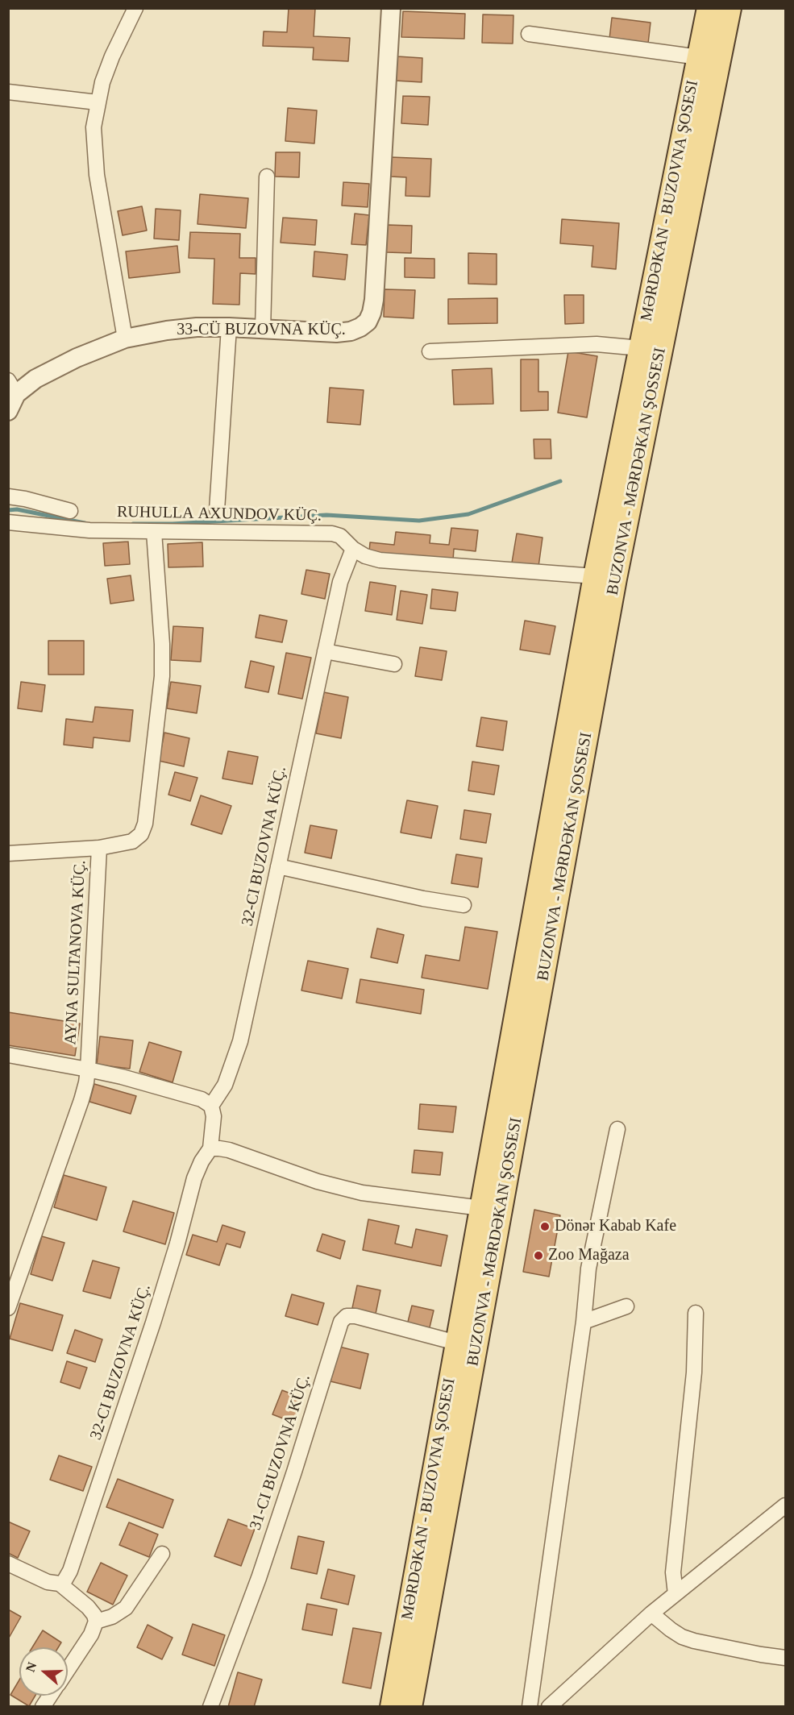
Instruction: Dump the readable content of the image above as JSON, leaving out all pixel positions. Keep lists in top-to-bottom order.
{
  "streets": {
    "main road": ["MƏRDƏKAN - BUZOVNA ŞOSESI", "BUZONVA - MƏRDƏKAN ŞOSSESI"],
    "street": [
      "33-CÜ BUZOVNA KÜÇ.",
      "RUHULLA AXUNDOV KÜÇ.",
      "32-CI BUZOVNA KÜÇ.",
      "AYNA SULTANOVA KÜÇ.",
      "31-CI BUZOVNA KÜÇ."
    ]
  },
  "crossings": [
    ["MƏRDƏKAN - BUZOVNA ŞOSESI", "RUHULLA AXUNDOV KÜÇ."],
    ["MƏRDƏKAN - BUZOVNA ŞOSESI", "31-CI BUZOVNA KÜÇ."],
    ["RUHULLA AXUNDOV KÜÇ.", "32-CI BUZOVNA KÜÇ."],
    ["RUHULLA AXUNDOV KÜÇ.", "AYNA SULTANOVA KÜÇ."]
  ],
  "places": ["Dönər Kabab Kafe", "Zoo Mağaza"],
  "north": "left"
}
